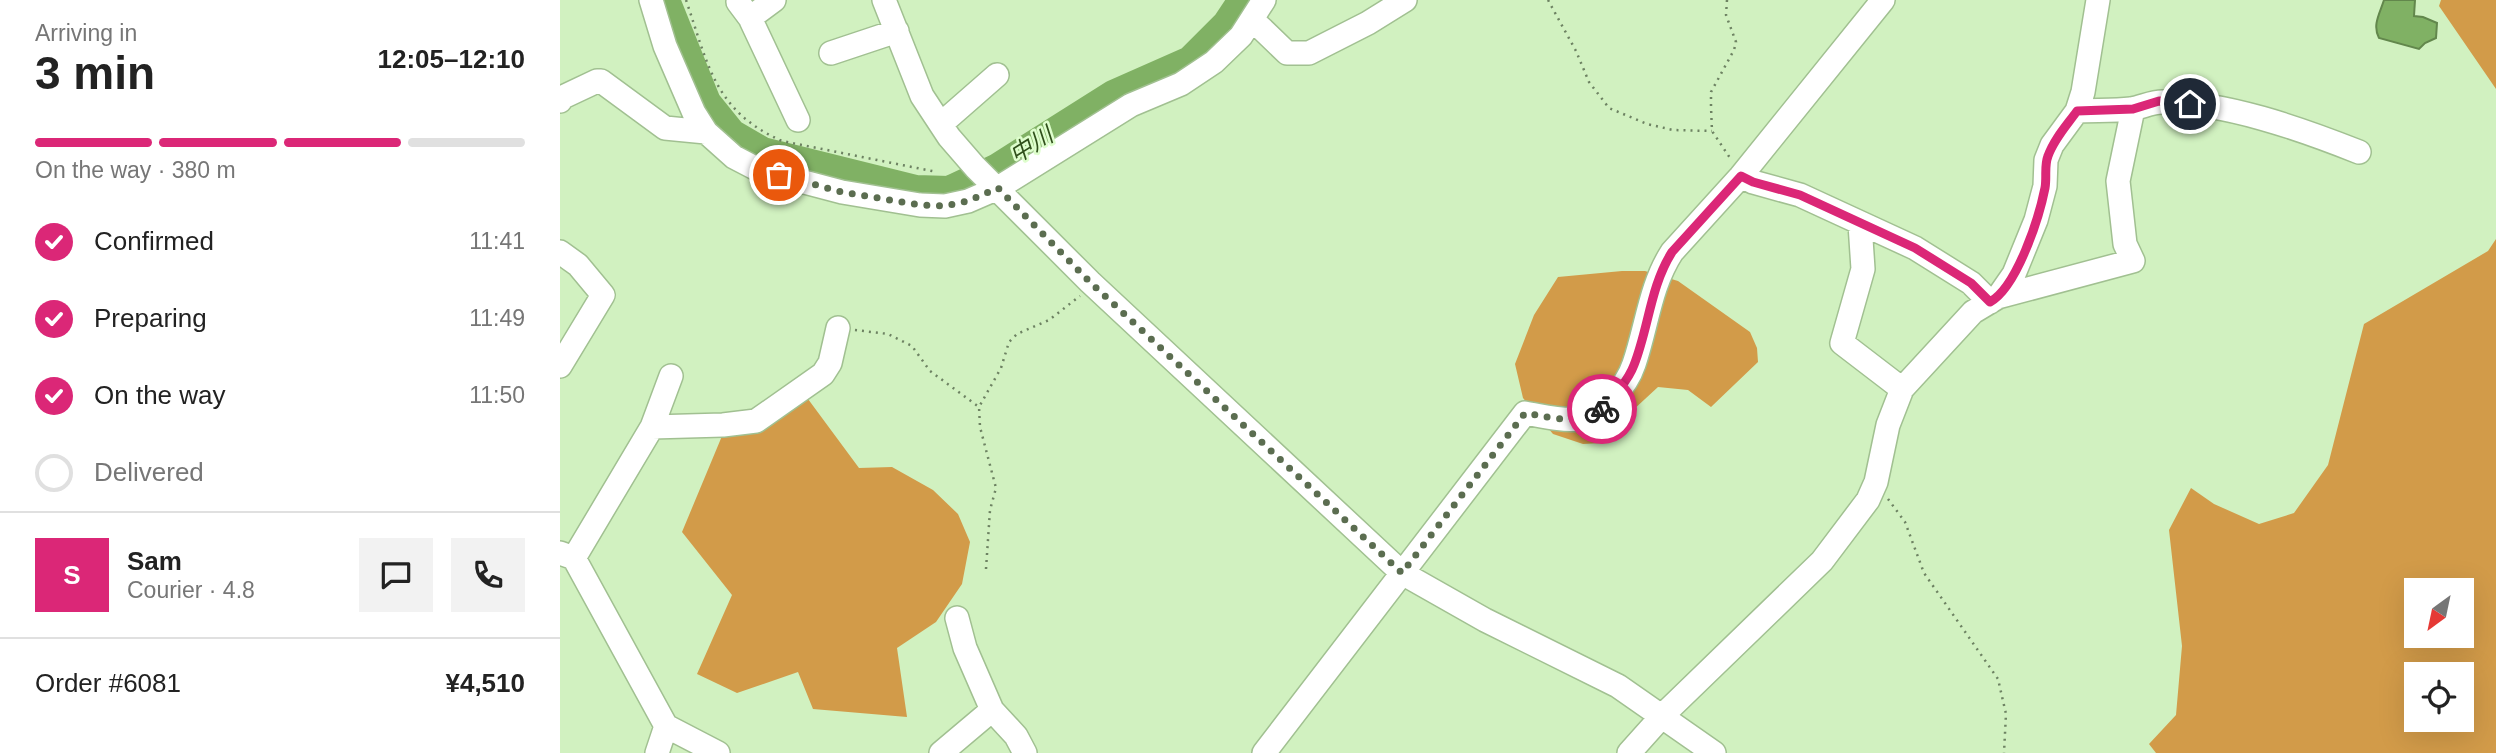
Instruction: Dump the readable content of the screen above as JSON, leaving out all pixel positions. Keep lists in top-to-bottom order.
{
  "water": ["中川"],
  "north": "bottom left",
  "page": {
    "heading": ["3 min", "Arriving in", "12:05–12:10"],
    "panel": [
      "Sam",
      "Courier · 4.8",
      "Order #6081",
      "¥4,510"
    ],
    "bar": "On the way · 380 m",
    "list": [
      ["Confirmed", "11:41"],
      ["Preparing", "11:49"],
      ["On the way", "11:50"],
      "Delivered"
    ],
    "round": "S"
  }
}
